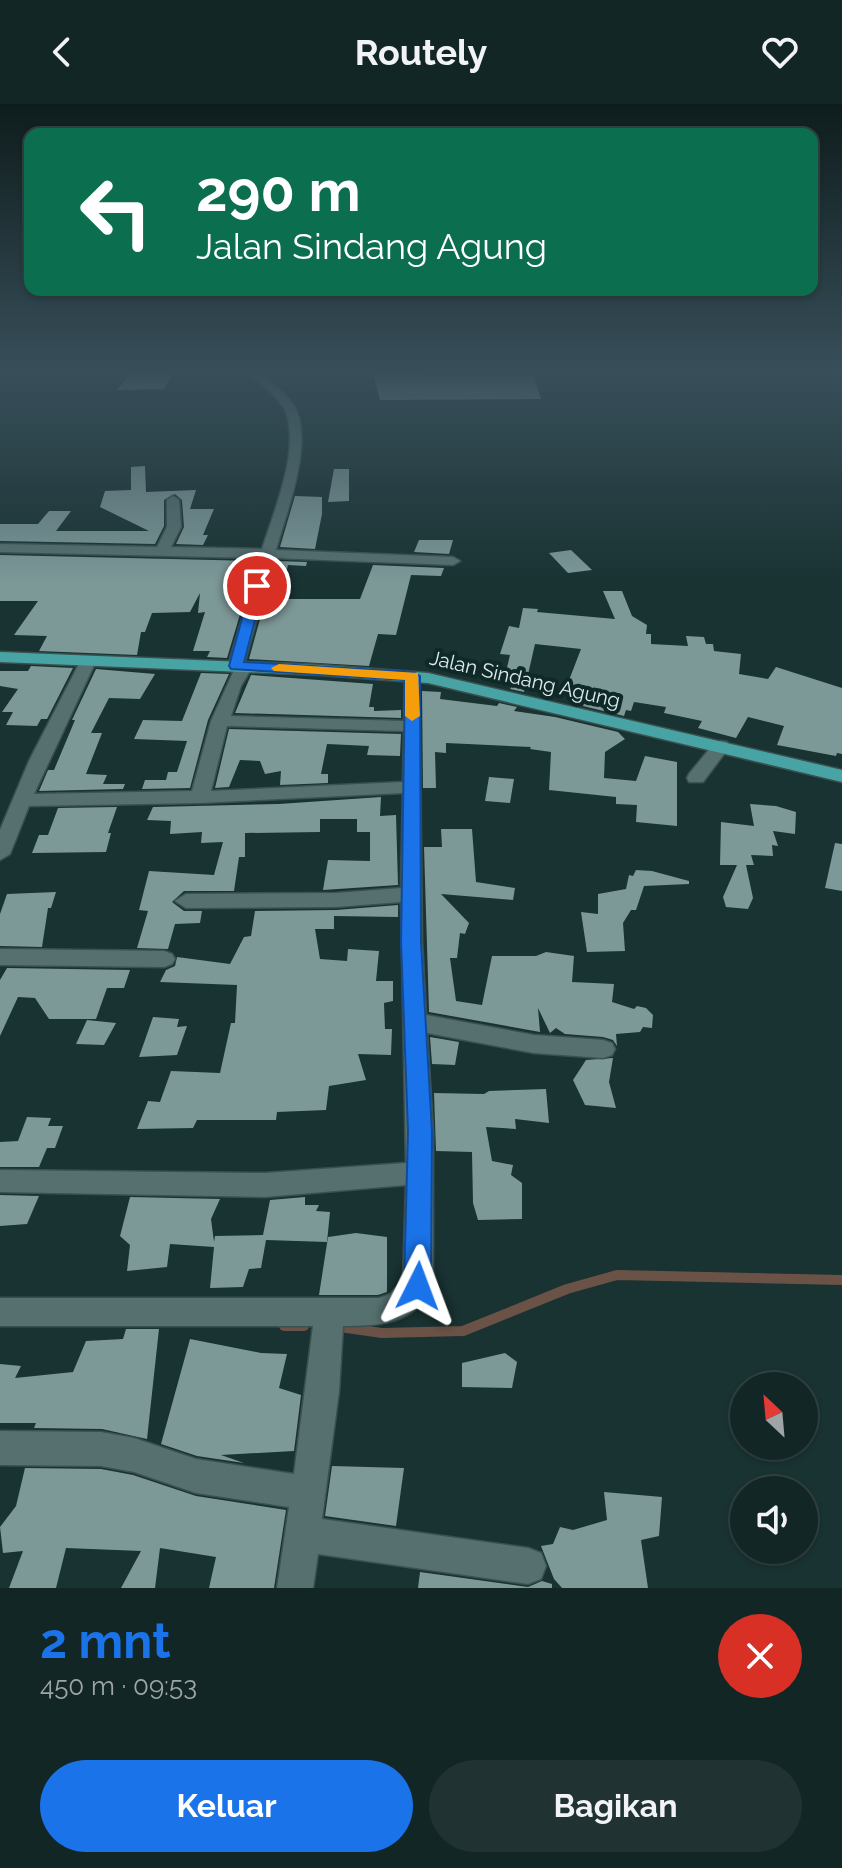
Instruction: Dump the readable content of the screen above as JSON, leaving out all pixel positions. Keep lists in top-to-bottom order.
{
  "streets": {
    "main road": ["Jalan Sindang Agung"]
  },
  "north": "top left",
  "page": {
    "header": "Routely",
    "turn": ["290 m", "Jalan Sindang Agung"],
    "heading": ["2 mnt", "450 m · 09:53"],
    "buttons": ["Keluar", "Bagikan"]
  }
}
